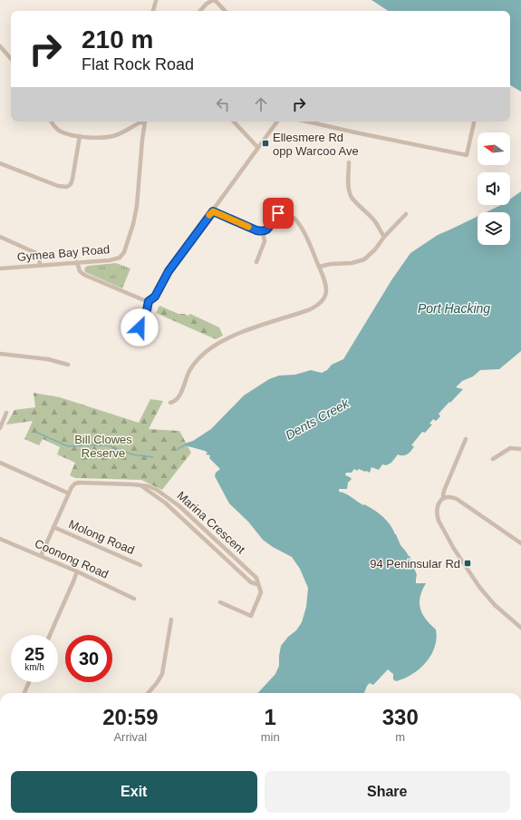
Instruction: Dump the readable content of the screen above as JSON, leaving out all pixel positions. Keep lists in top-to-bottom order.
{
  "streets": {
    "street": [
      "Gymea Bay Road",
      "Marina Crescent",
      "Molong Road",
      "Coonong Road"
    ]
  },
  "crossings": [
    ["Marina Crescent", "Molong Road"],
    ["Marina Crescent", "Coonong Road"]
  ],
  "water": ["Port Hacking", "Dents Creek"],
  "parks": ["Bill Clowes Reserve"],
  "places": {
    "transit": ["Ellesmere Rd opp Warcoo Ave", "94 Peninsular Rd"]
  },
  "north": "left",
  "page": {
    "turn": ["210 m", "Flat Rock Road"],
    "speed": "25 km/h",
    "limit": "30",
    "eta": [
      "20:59",
      "Arrival",
      "1",
      "min",
      "330",
      "m"
    ],
    "buttons": ["Exit", "Share"]
  }
}
